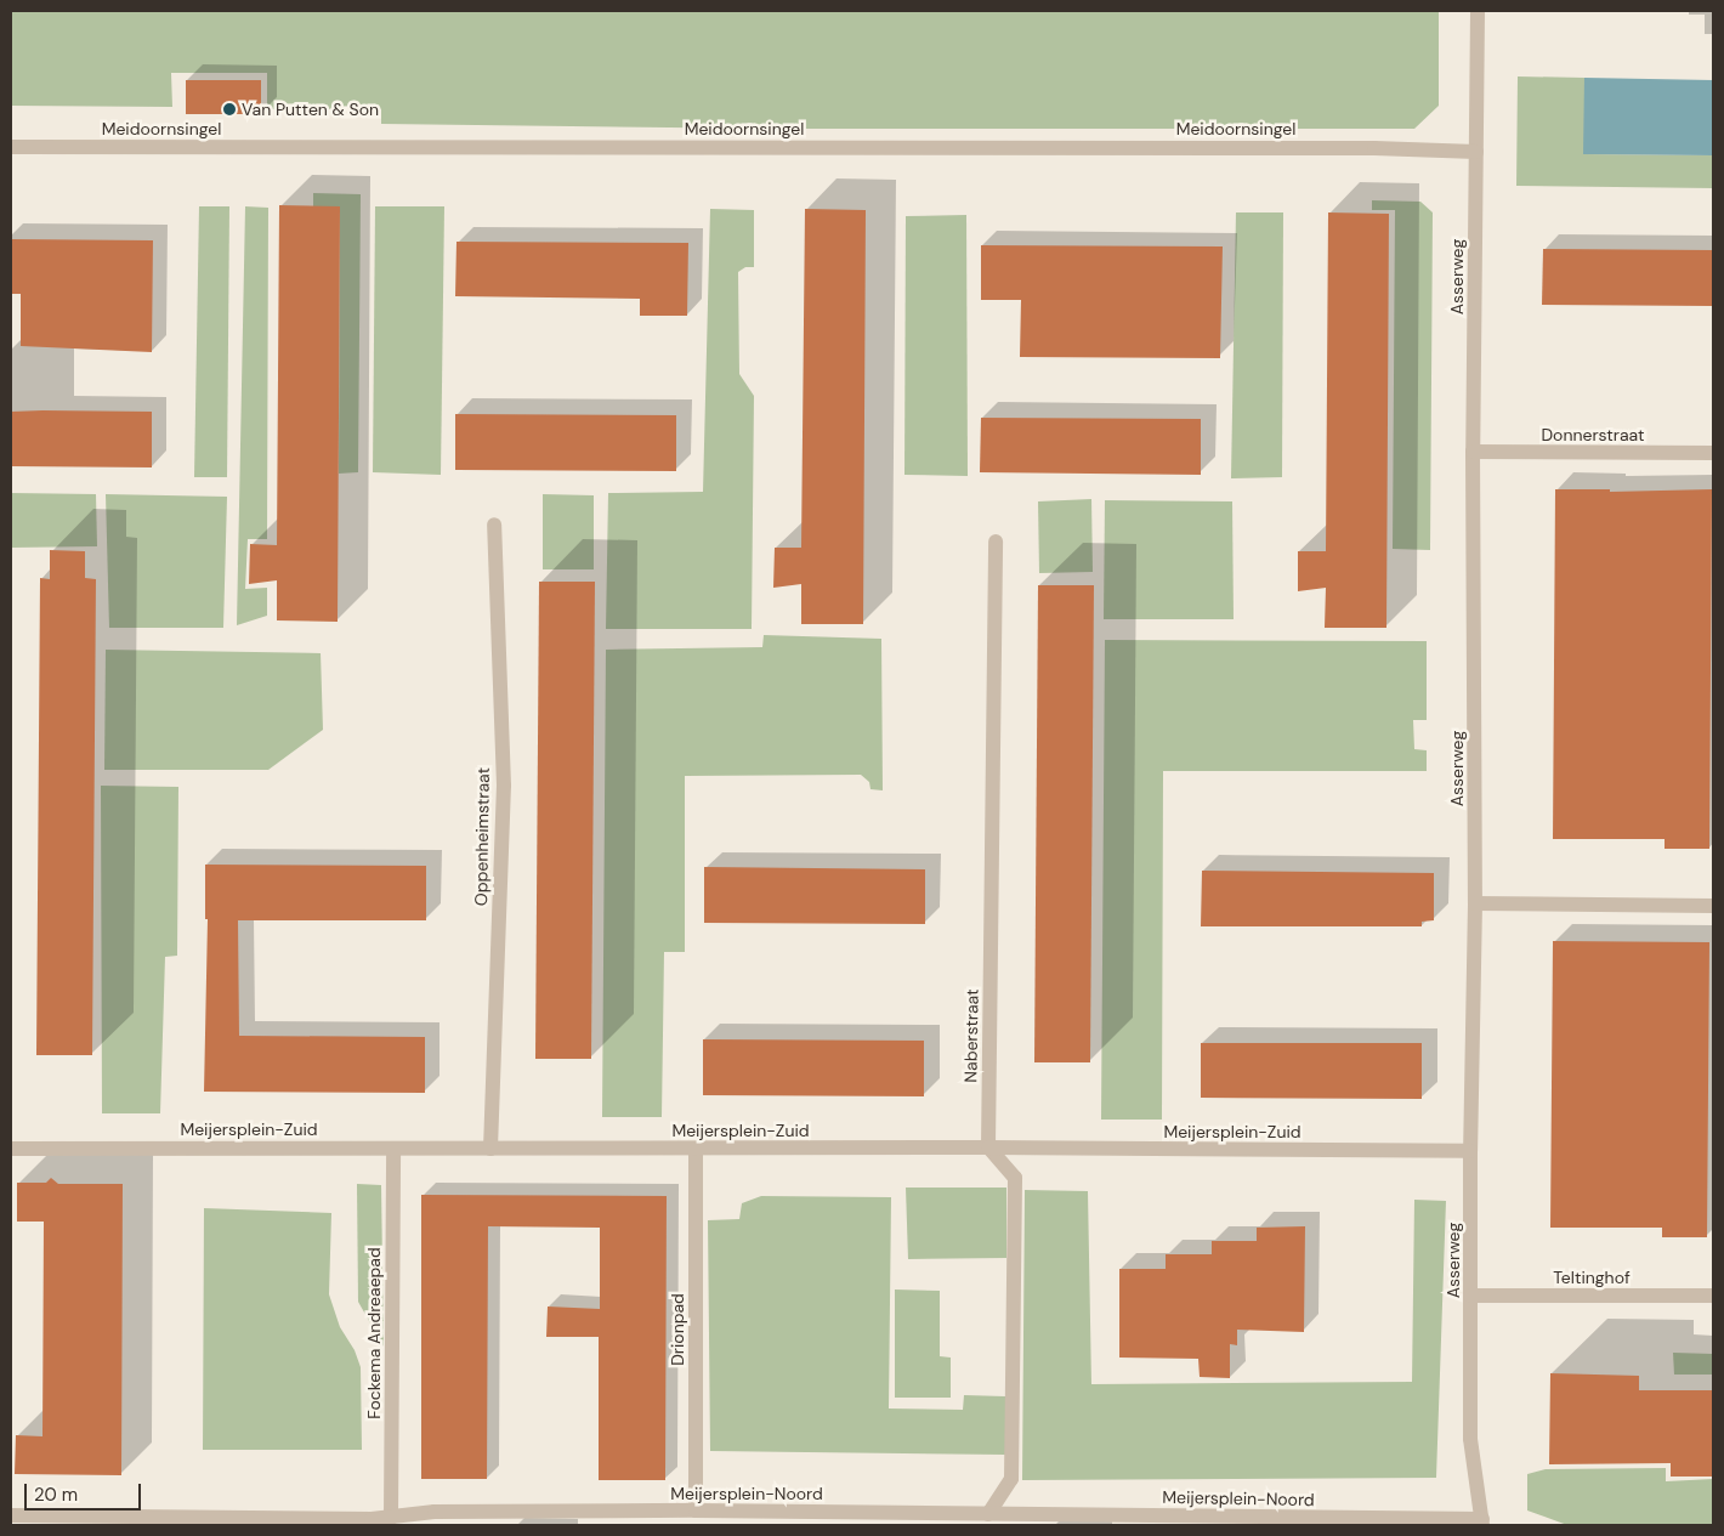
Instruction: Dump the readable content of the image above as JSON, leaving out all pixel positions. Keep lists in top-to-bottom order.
{
  "streets": {
    "street": [
      "Meidoornsingel",
      "Asserweg",
      "Donnerstraat",
      "Oppenheimstraat",
      "Naberstraat",
      "Meijersplein-Zuid",
      "Teltinghof",
      "Drionpad",
      "Fockema Andreaepad",
      "Meijersplein-Noord"
    ]
  },
  "crossings": [
    ["Meidoornsingel", "Asserweg"],
    ["Asserweg", "Donnerstraat"],
    ["Asserweg", "Meijersplein-Zuid"],
    ["Asserweg", "Teltinghof"],
    ["Asserweg", "Meijersplein-Noord"],
    ["Oppenheimstraat", "Meijersplein-Zuid"],
    ["Naberstraat", "Meijersplein-Zuid"],
    ["Meijersplein-Zuid", "Drionpad"],
    ["Meijersplein-Zuid", "Fockema Andreaepad"],
    ["Drionpad", "Meijersplein-Noord"],
    ["Fockema Andreaepad", "Meijersplein-Noord"]
  ],
  "places": ["Van Putten & Son"],
  "scale_bar": "20 m"
}
